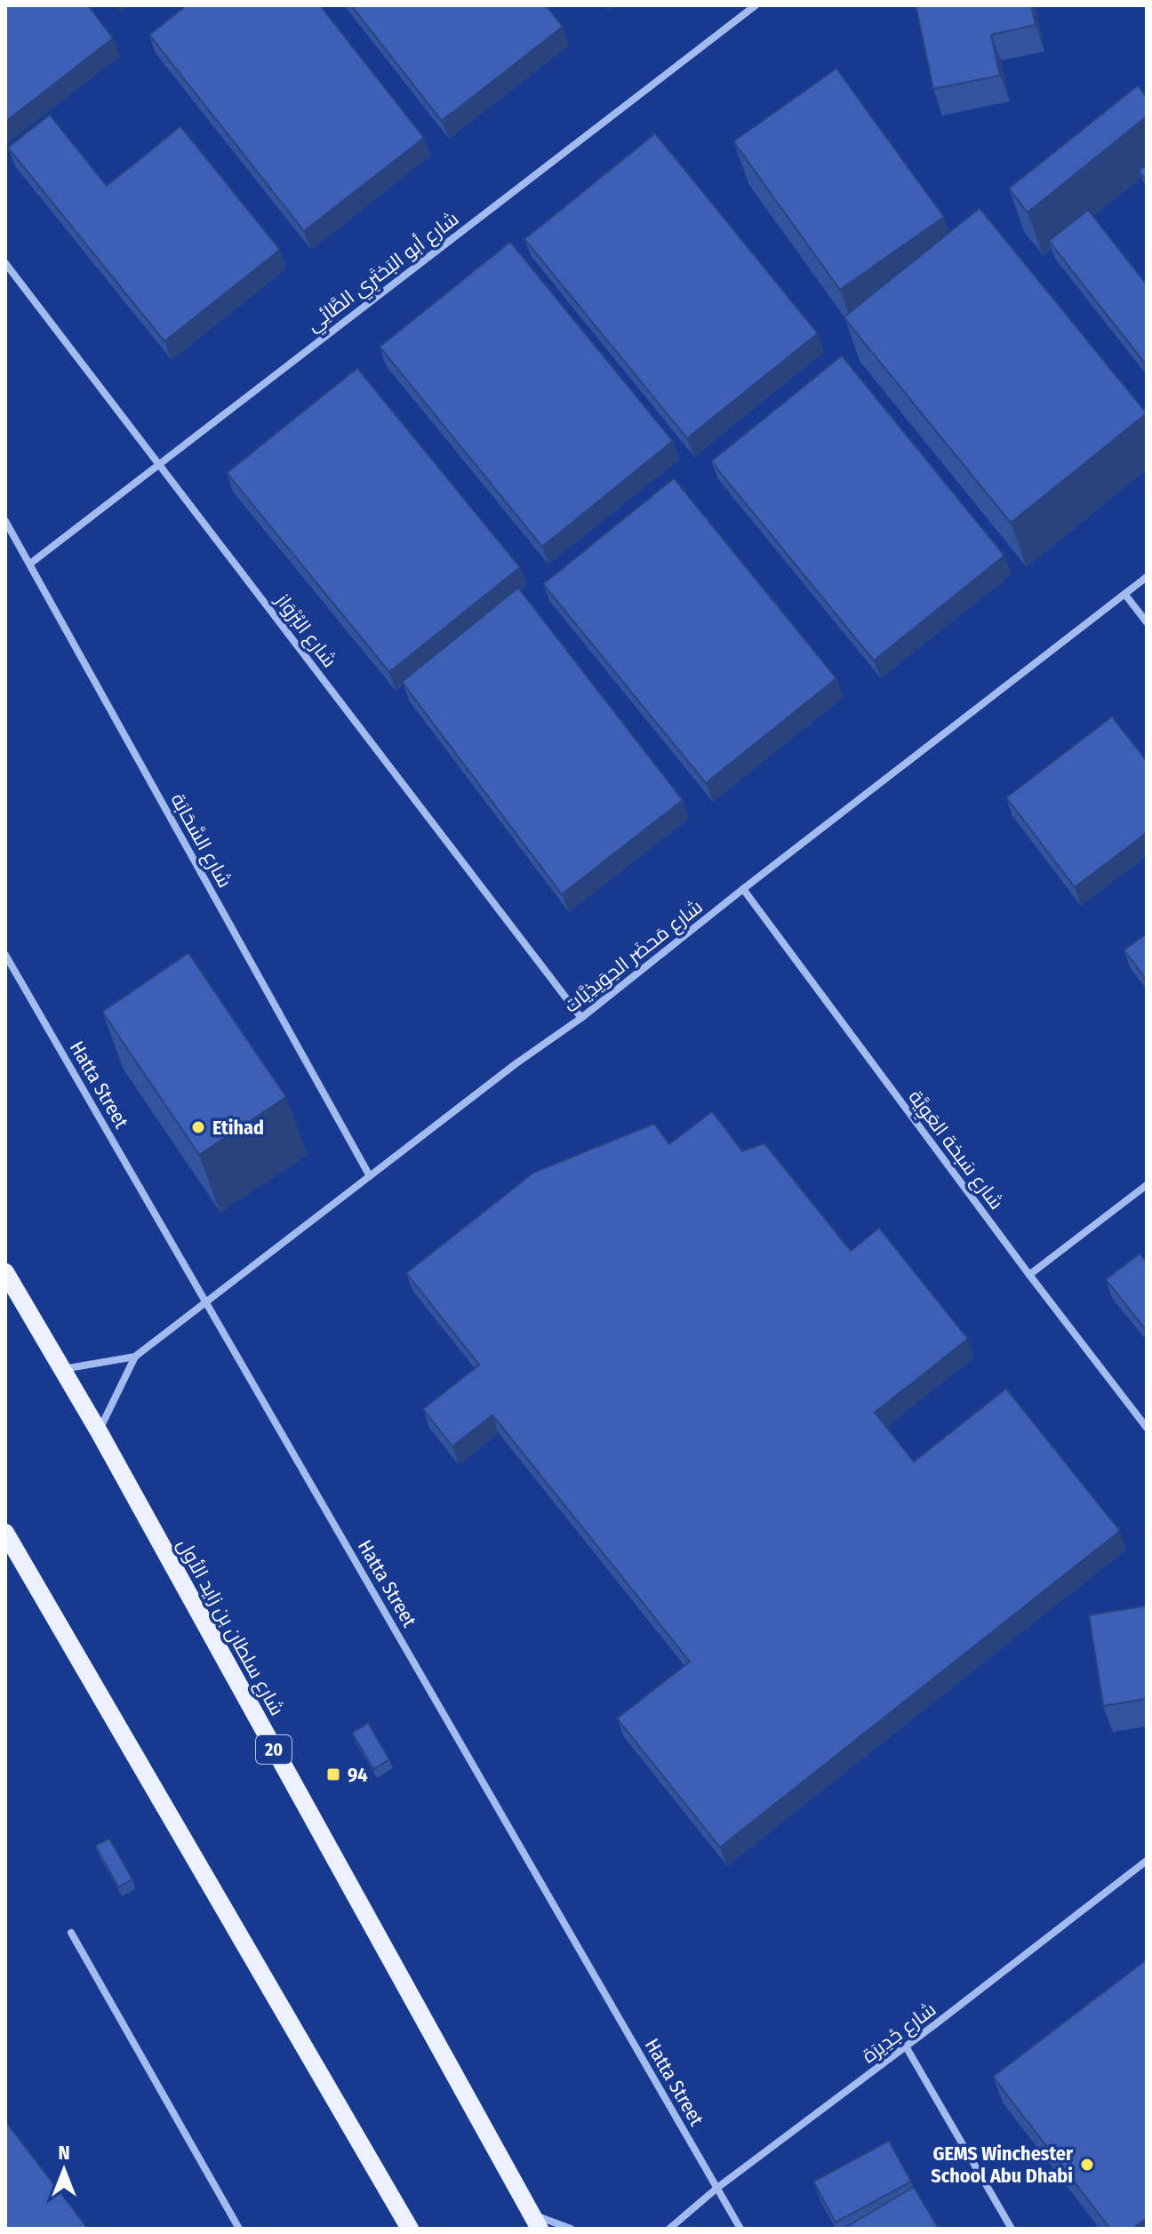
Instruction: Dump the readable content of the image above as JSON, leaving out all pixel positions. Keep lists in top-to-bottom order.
{
  "streets": {
    "main road": ["شارع سلطان بن زايد الأول", "20"],
    "street": [
      "شارع أبو البَختَرِي الطَّائِي",
      "شارع البُرْوَاز",
      "شارع السَّحَابَة",
      "شارع مَحضَر الحِوَيذِيَّات",
      "Hatta Street",
      "شارع سَبخة العَوِيَّة",
      "شارع جْدِيرَة"
    ]
  },
  "crossings": [
    ["شارع أبو البَختَرِي الطَّائِي", "شارع البُرْوَاز"],
    ["شارع أبو البَختَرِي الطَّائِي", "شارع السَّحَابَة"],
    ["شارع البُرْوَاز", "شارع مَحضَر الحِوَيذِيَّات"],
    ["شارع السَّحَابَة", "شارع مَحضَر الحِوَيذِيَّات"],
    ["شارع مَحضَر الحِوَيذِيَّات", "Hatta Street"],
    ["شارع مَحضَر الحِوَيذِيَّات", "شارع سَبخة العَوِيَّة"],
    ["شارع مَحضَر الحِوَيذِيَّات", "شارع سلطان بن زايد الأول"],
    ["Hatta Street", "شارع جْدِيرَة"]
  ],
  "places": {
    "other": ["Etihad", "GEMS Winchester School Abu Dhabi"],
    "transit": ["94"]
  },
  "north": "top"
}
